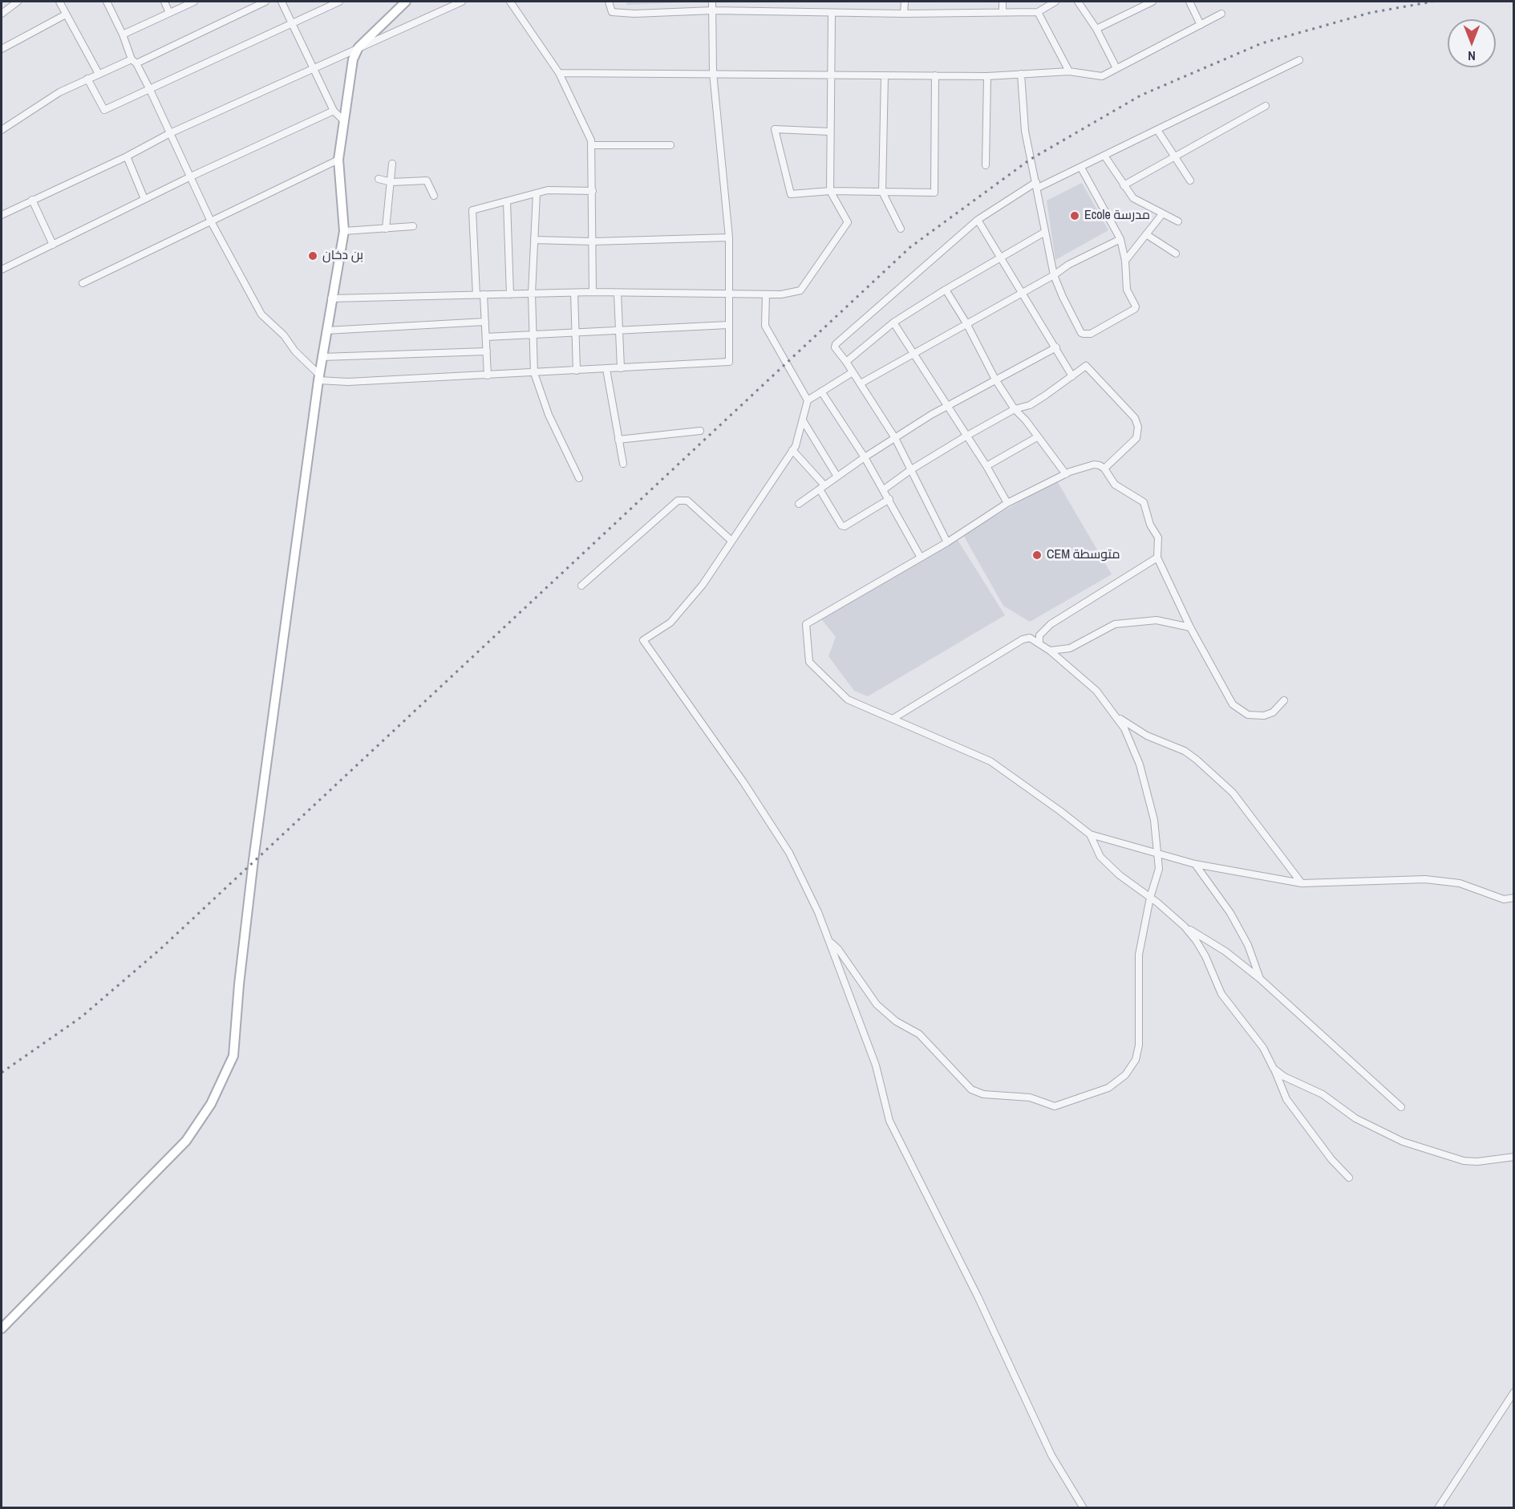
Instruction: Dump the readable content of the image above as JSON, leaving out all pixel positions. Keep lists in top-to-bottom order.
{
  "places": ["Ecole مدرسة", "بن دخان", "CEM متوسطة"],
  "north": "bottom"
}
